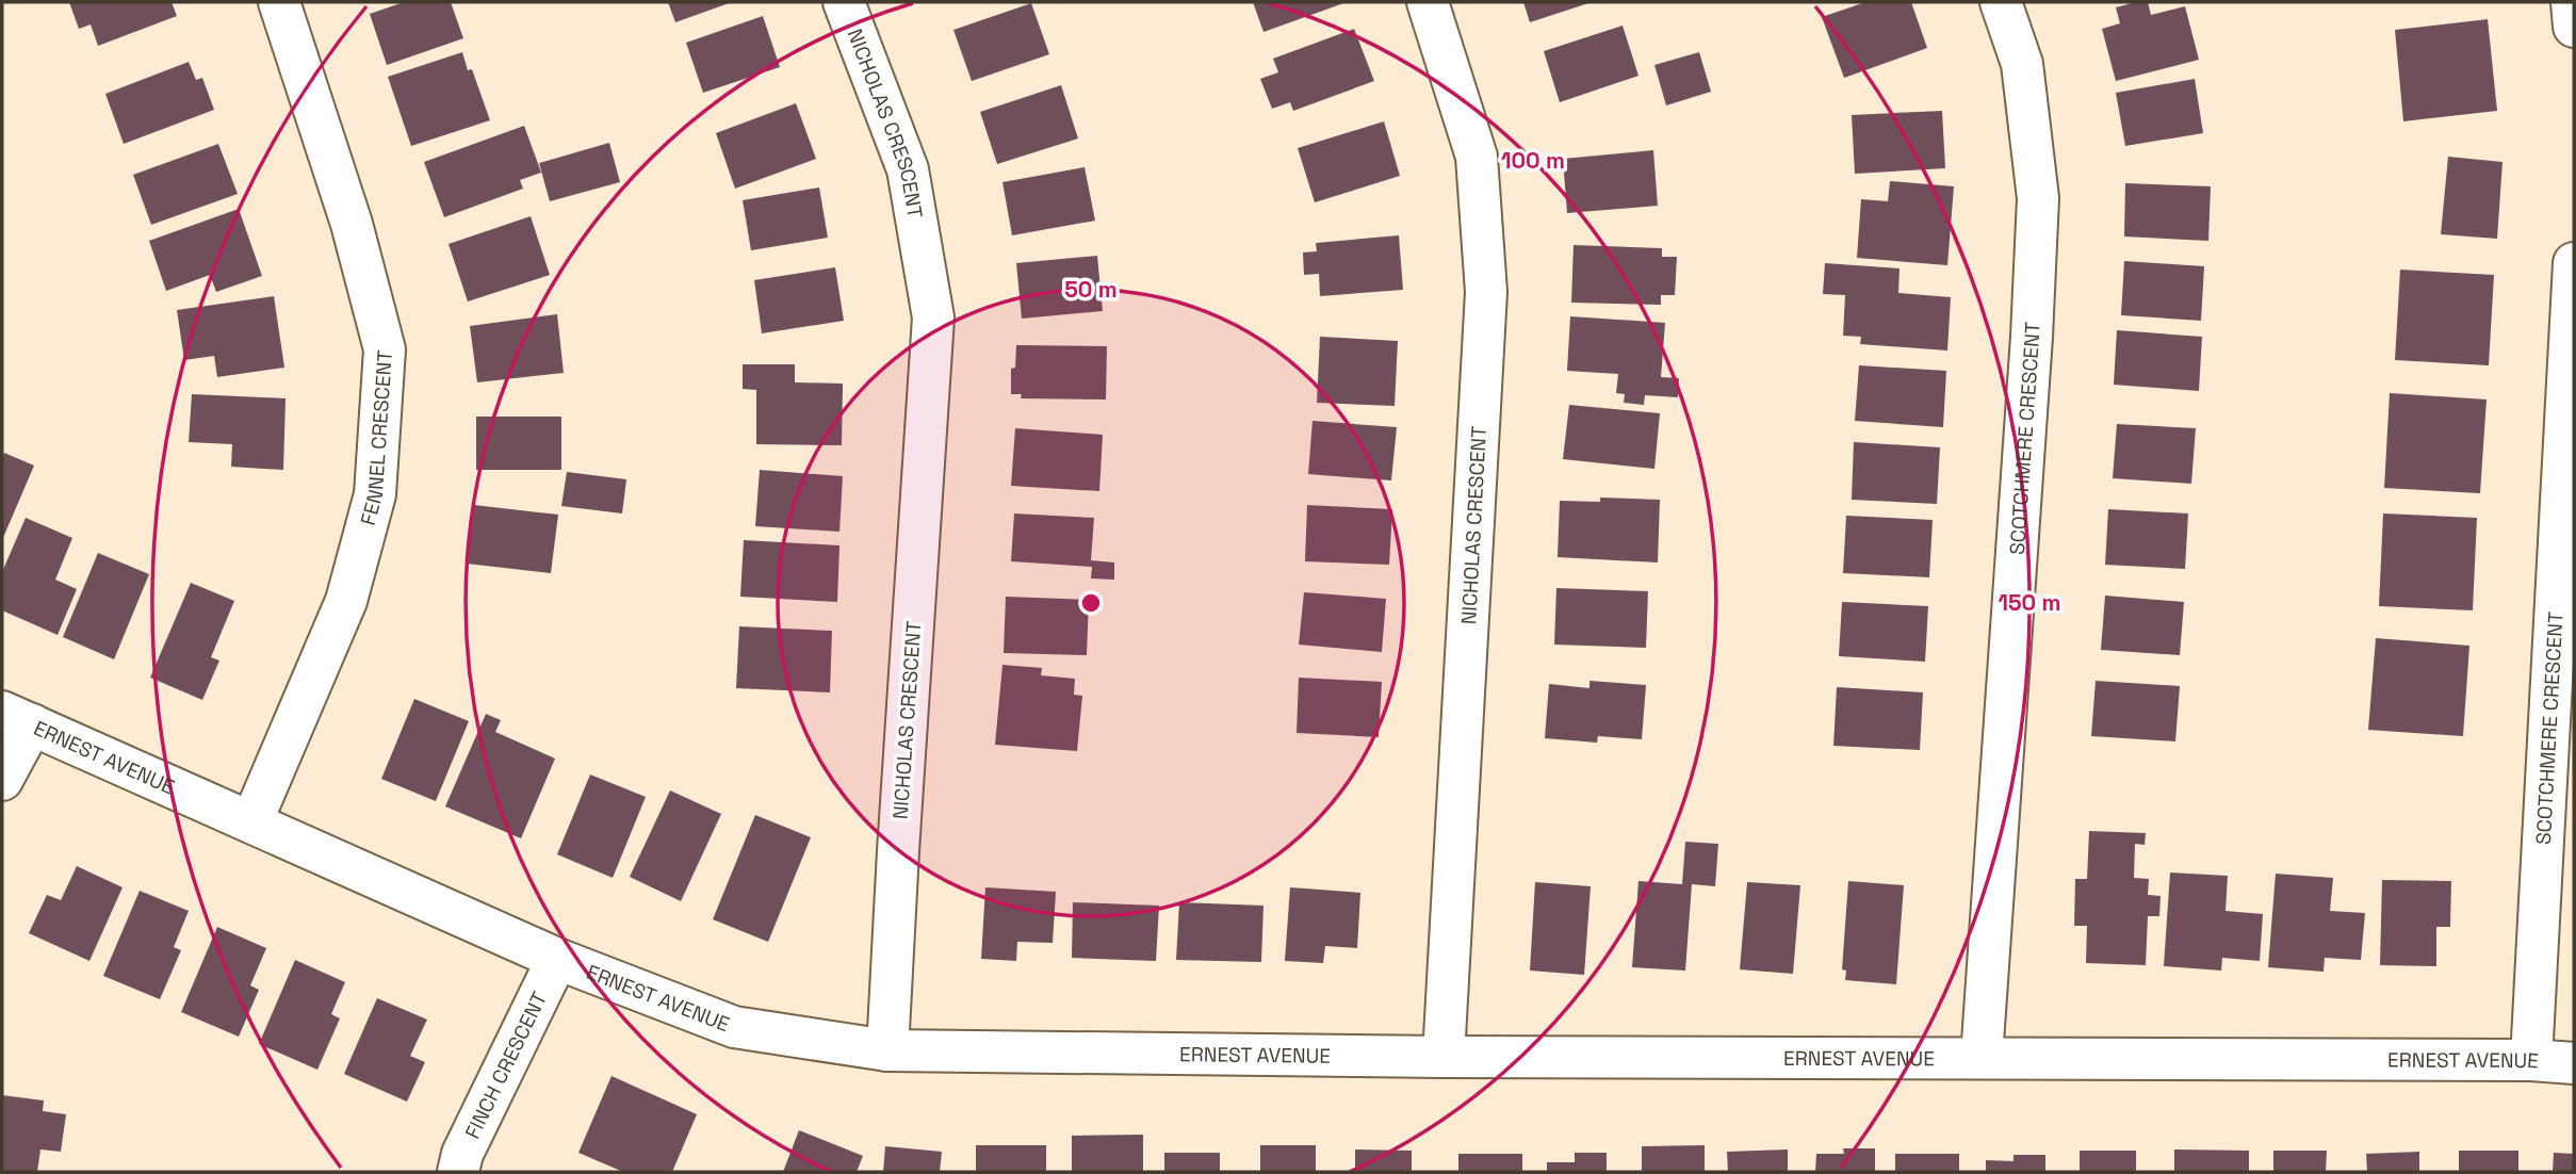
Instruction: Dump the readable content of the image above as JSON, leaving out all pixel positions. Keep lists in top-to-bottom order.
{
  "streets": {
    "street": [
      "NICHOLAS CRESCENT",
      "FENNEL CRESCENT",
      "SCOTCHMERE CRESCENT",
      "ERNEST AVENUE",
      "FINCH CRESCENT"
    ]
  },
  "crossings": [
    ["NICHOLAS CRESCENT", "ERNEST AVENUE"],
    ["FENNEL CRESCENT", "ERNEST AVENUE"],
    ["SCOTCHMERE CRESCENT", "ERNEST AVENUE"],
    ["ERNEST AVENUE", "FINCH CRESCENT"]
  ],
  "rings": ["100 m", "50 m", "150 m"]
}
